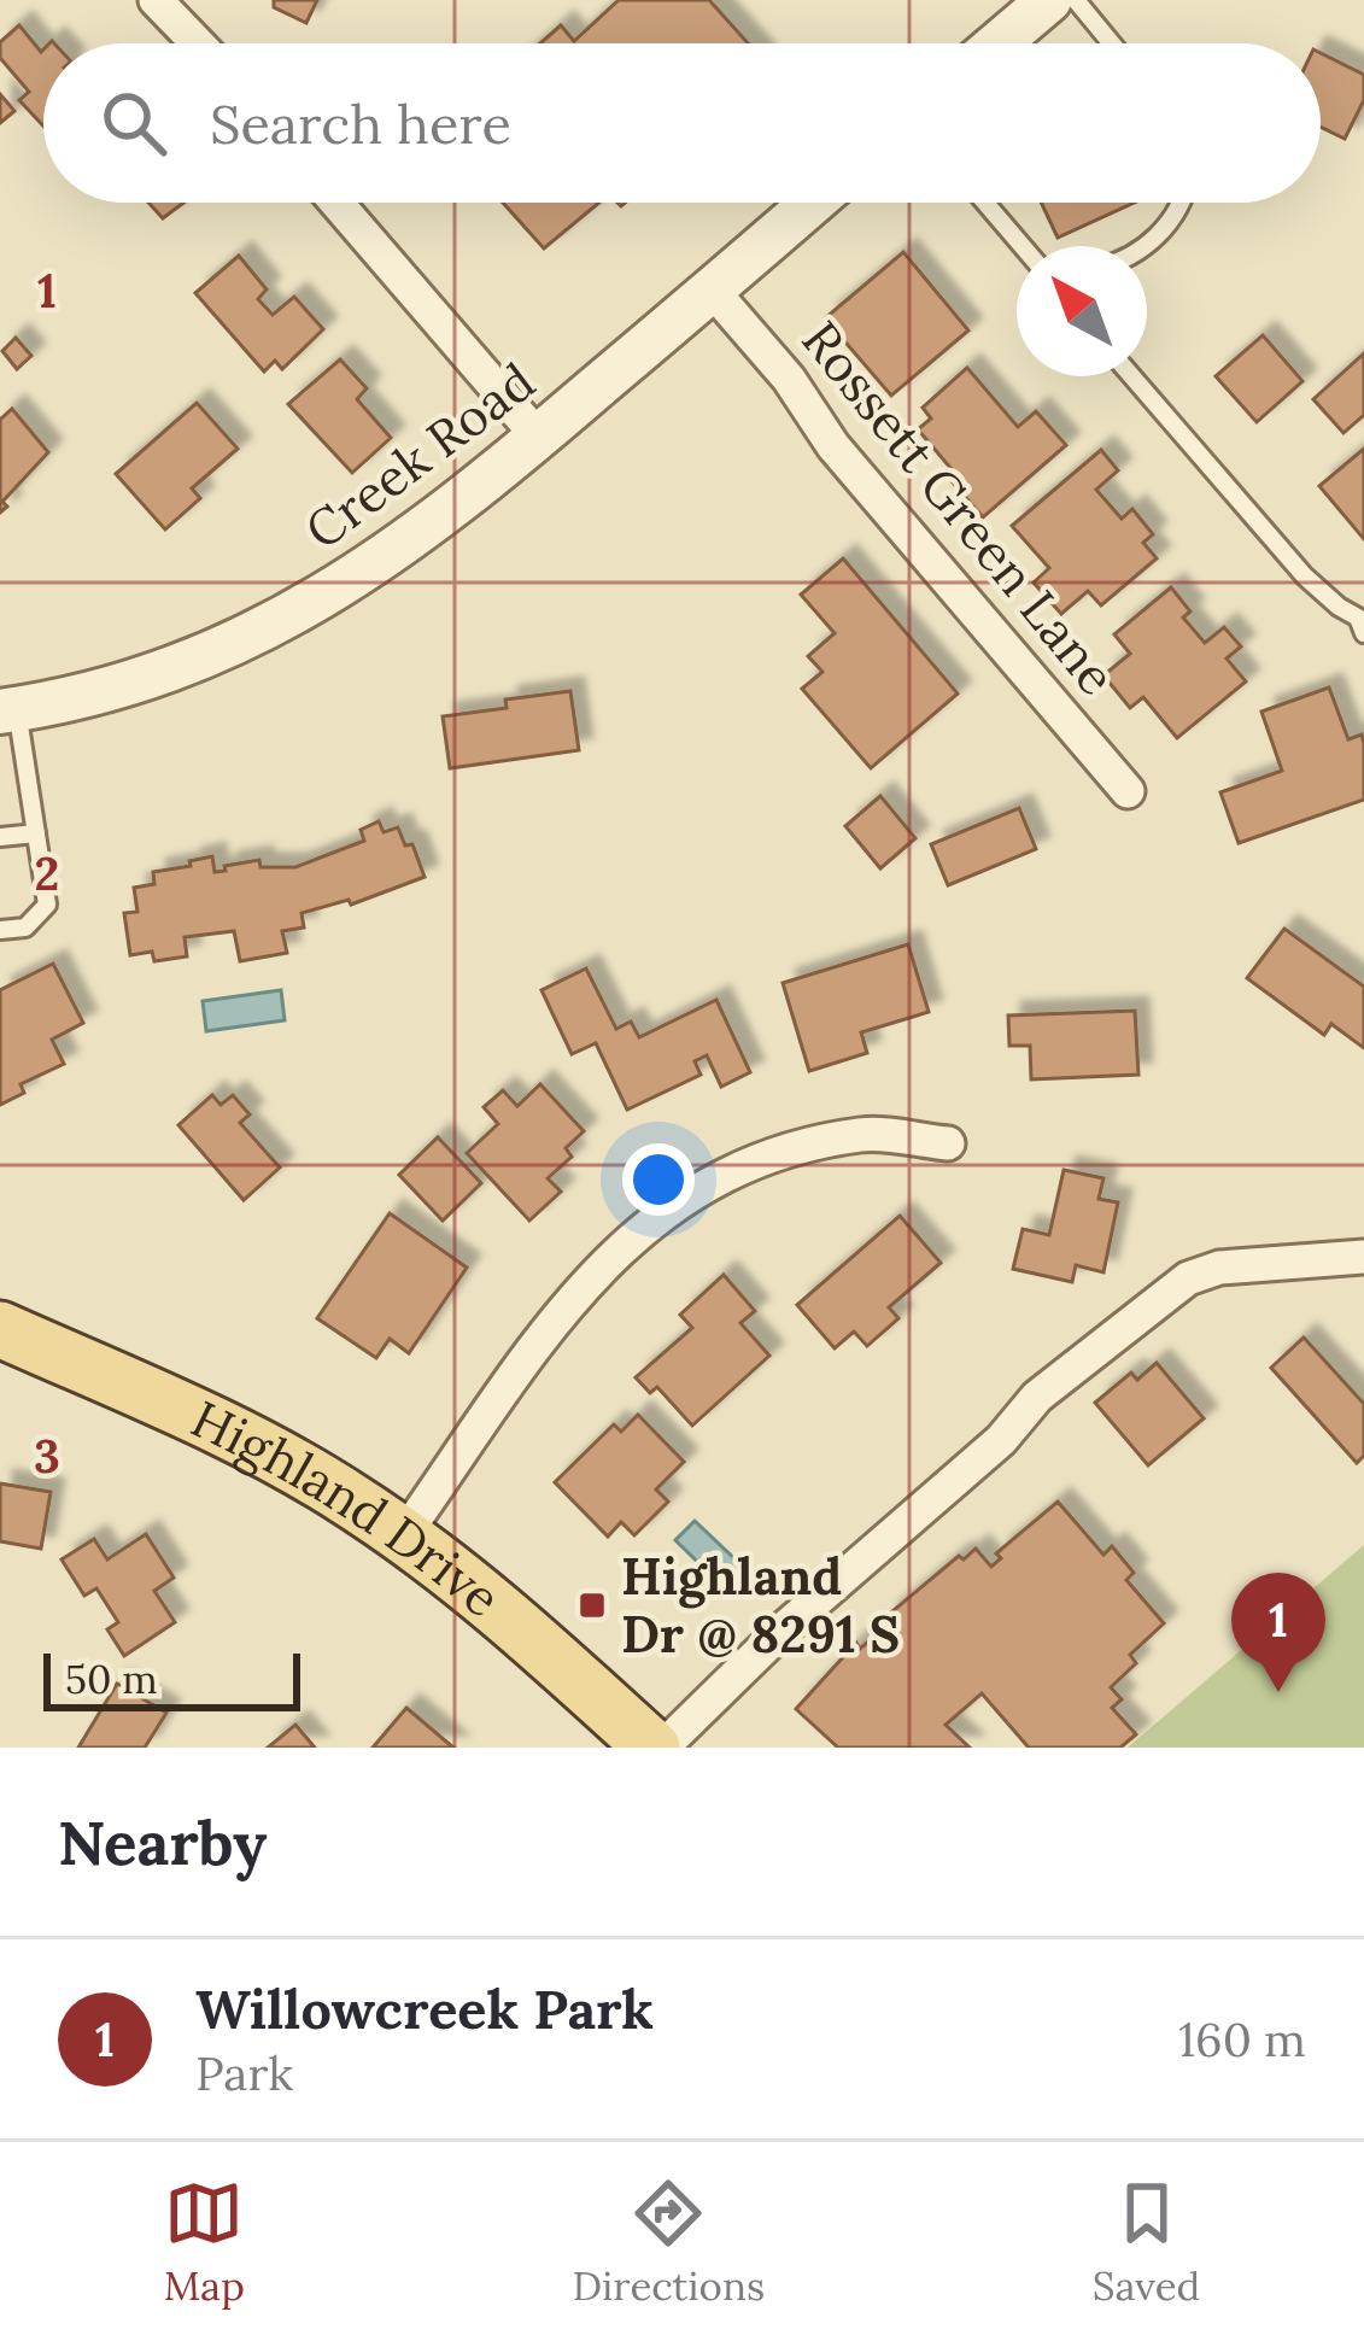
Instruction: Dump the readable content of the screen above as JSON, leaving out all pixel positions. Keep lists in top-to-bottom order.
{
  "streets": {
    "main road": ["Highland Drive"],
    "street": ["Creek Road", "Rossett Green Lane"]
  },
  "crossings": [
    ["Creek Road", "Rossett Green Lane"]
  ],
  "places": {
    "transit": ["Highland Dr @ 8291 S"]
  },
  "scale_bar": "50 m",
  "north": "top left",
  "page": {
    "search": "Search here",
    "pins": "1",
    "scale": "50 m",
    "heading": "Nearby",
    "list": [
      {
        "mark": "1",
        "name": "Willowcreek Park",
        "note": "Park",
        "value": "160 m"
      }
    ],
    "nav": ["Map", "Directions", "Saved"]
  },
  "grid": {
    "rows": ["1", "2", "3"]
  }
}
